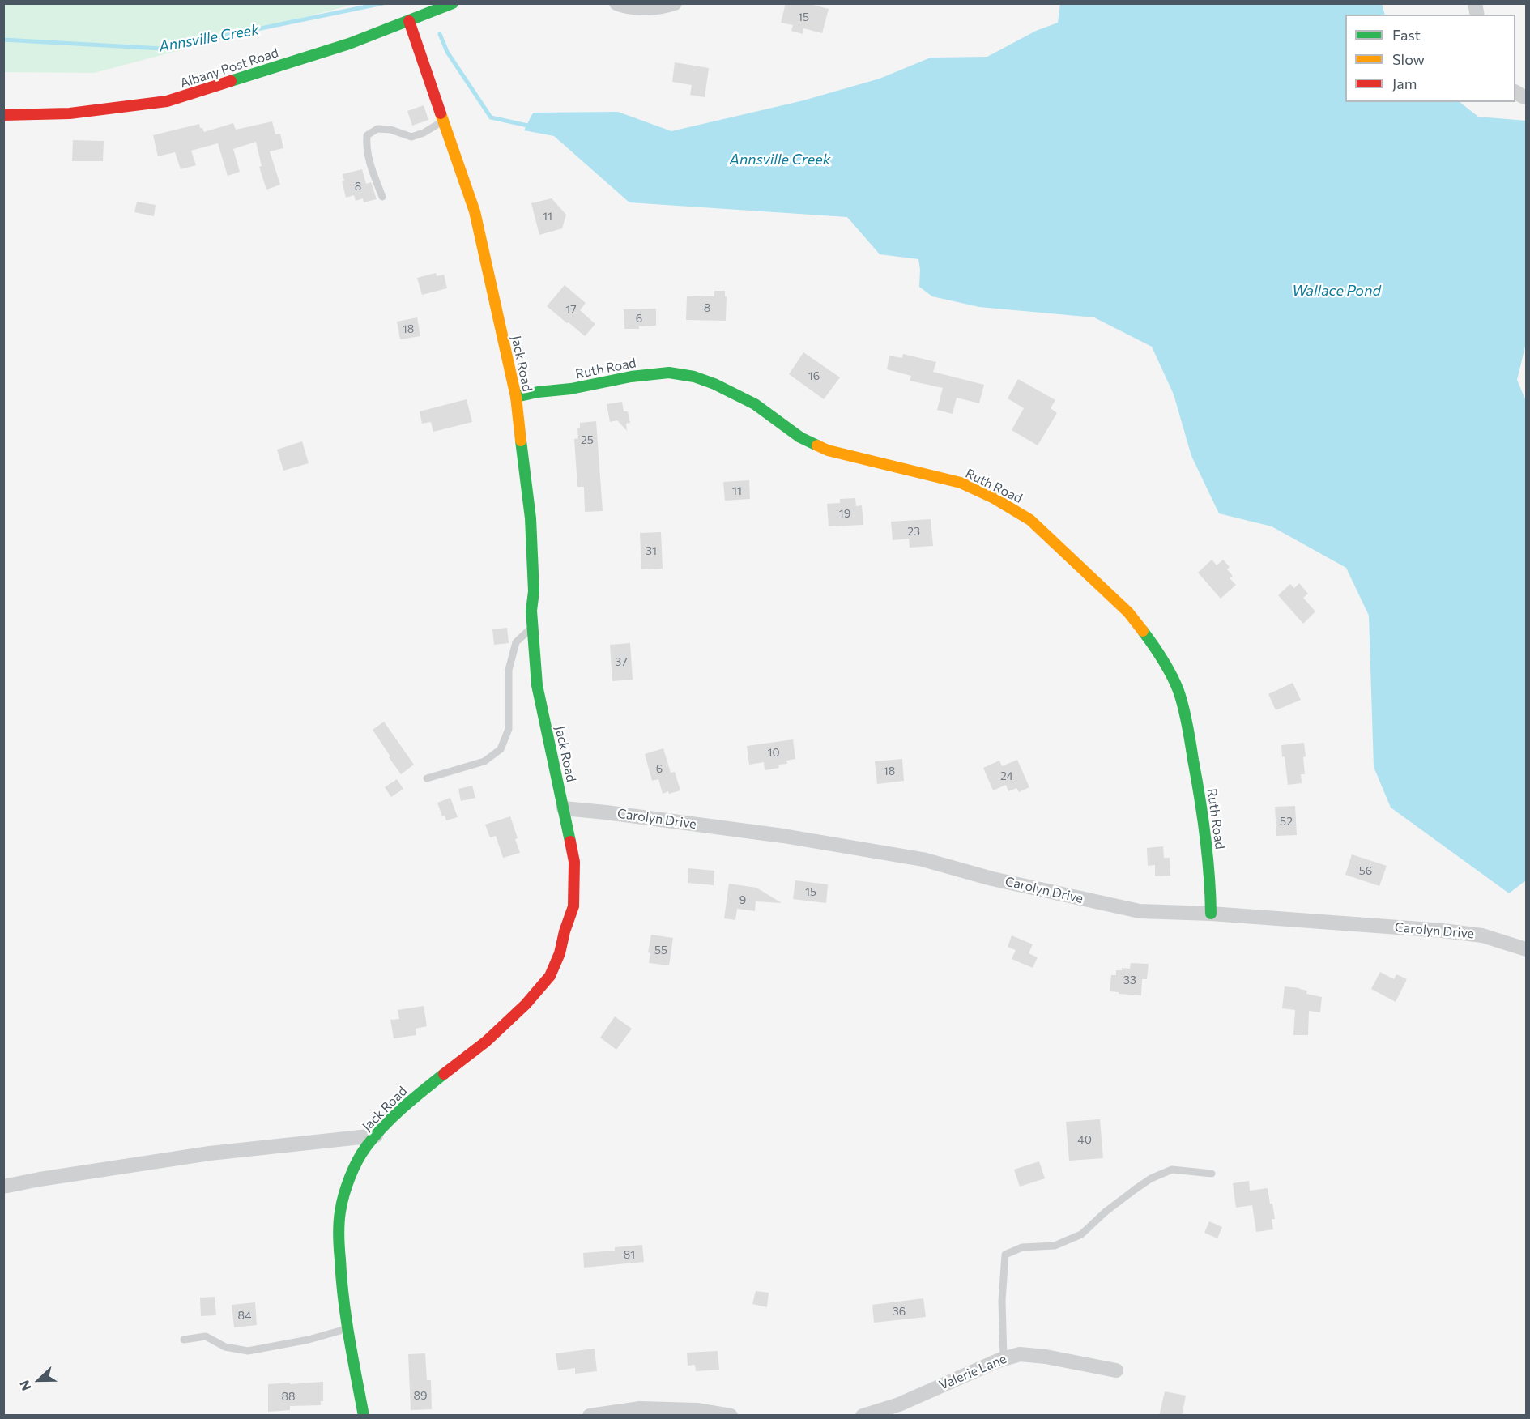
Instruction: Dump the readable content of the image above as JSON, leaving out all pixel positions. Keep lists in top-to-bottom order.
{
  "streets": {
    "main road": ["Albany Post Road", "Jack Road", "Ruth Road"],
    "street": ["Carolyn Drive", "Valerie Lane"]
  },
  "crossings": [
    ["Albany Post Road", "Jack Road"],
    ["Jack Road", "Ruth Road"],
    ["Jack Road", "Carolyn Drive"],
    ["Ruth Road", "Carolyn Drive"]
  ],
  "water": ["Annsville Creek", "Wallace Pond"],
  "house_numbers": [
    "15",
    "8",
    "11",
    "8",
    "17",
    "6",
    "18",
    "16",
    "25",
    "11",
    "19",
    "23",
    "31",
    "37",
    "10",
    "6",
    "18",
    "24",
    "52",
    "56",
    "15",
    "9",
    "55",
    "33",
    "40",
    "81",
    "36",
    "84",
    "89",
    "88"
  ],
  "legend": ["Fast", "Slow", "Jam"],
  "north": "left"
}
